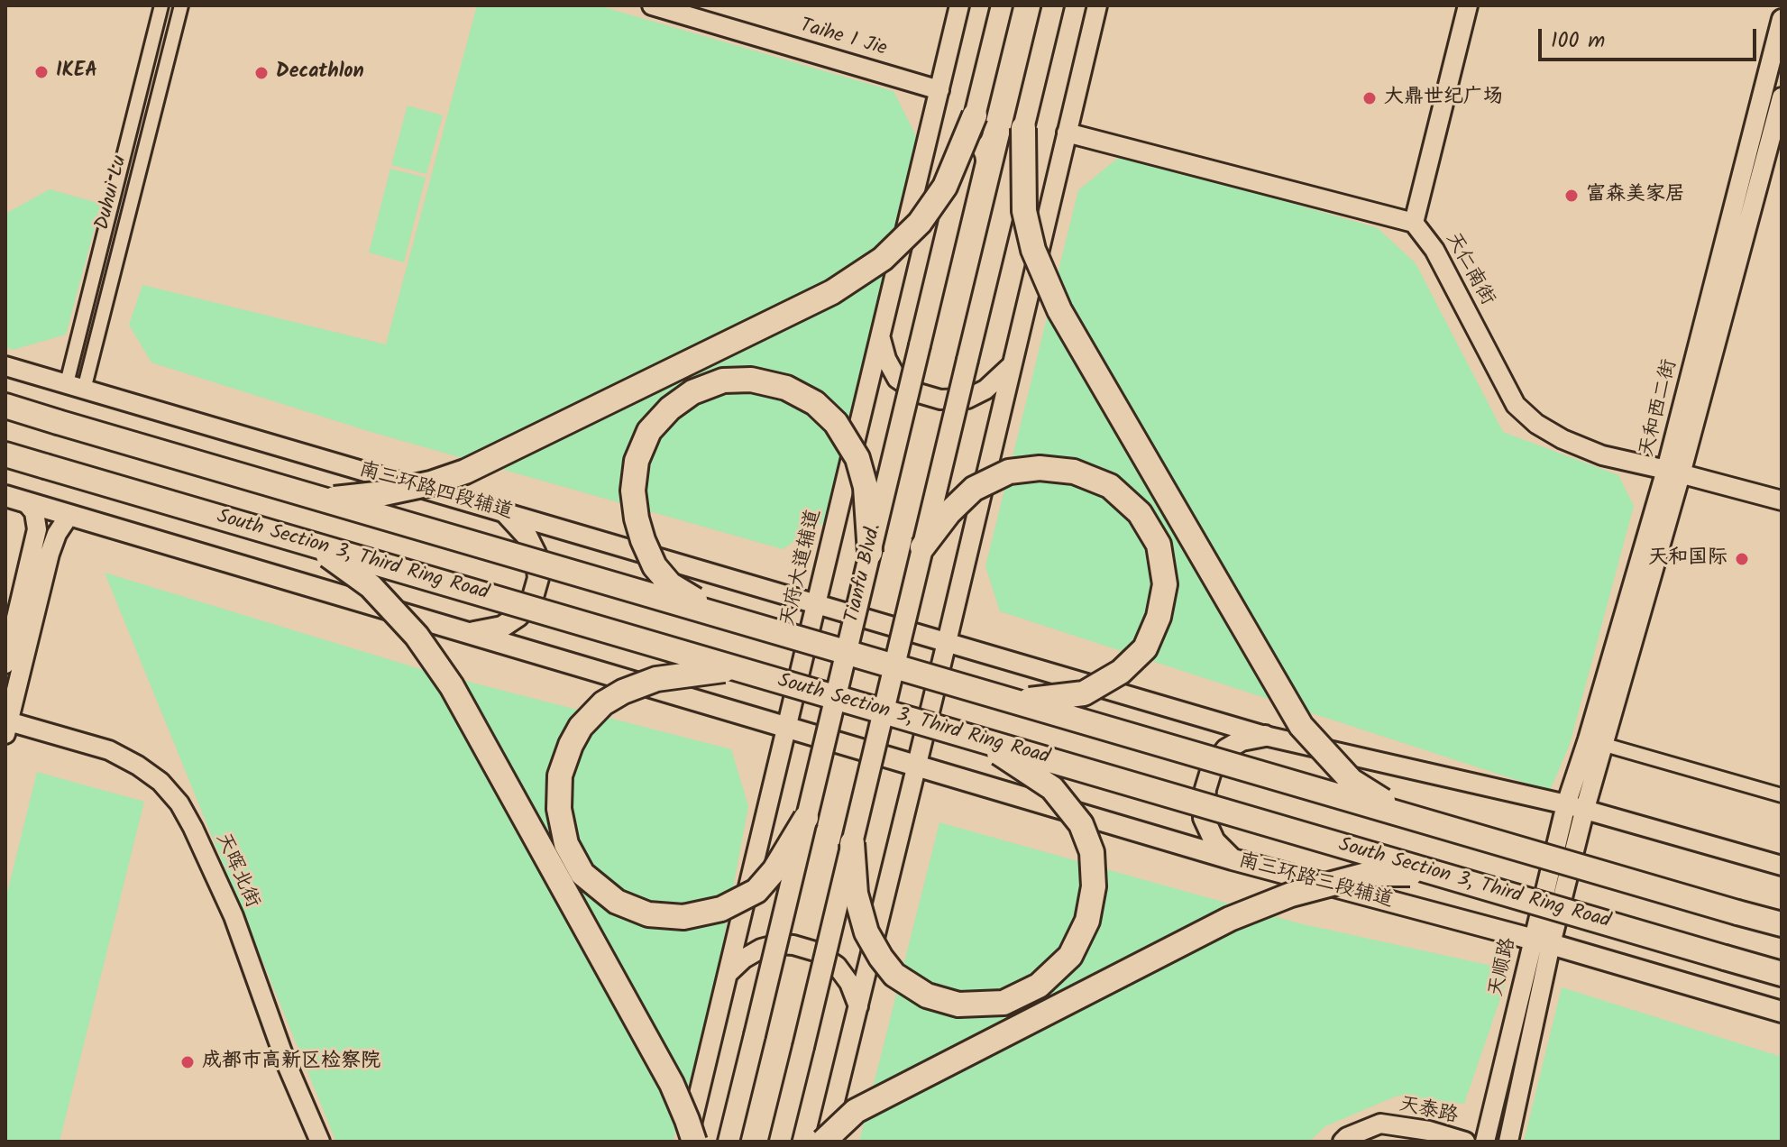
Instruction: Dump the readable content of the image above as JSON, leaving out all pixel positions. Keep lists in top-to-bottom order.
{
  "streets": {
    "highway": ["South Section 3, Third Ring Road"],
    "main road": ["Tianfu Blvd.", "南三环路三段辅道"],
    "street": [
      "Taihe 1 Jie",
      "Duhui Lu",
      "天仁南街",
      "天和西二街",
      "南三环路四段辅道",
      "天府大道辅道",
      "天晖北街",
      "天顺路",
      "天泰路"
    ]
  },
  "crossings": [
    ["Taihe 1 Jie", "天府大道辅道"],
    ["Duhui Lu", "南三环路四段辅道"],
    ["天仁南街", "天和西二街"],
    ["天和西二街", "天顺路"],
    ["南三环路四段辅道", "天府大道辅道"],
    ["天府大道辅道", "南三环路三段辅道"],
    ["南三环路三段辅道", "天顺路"]
  ],
  "places": [
    "IKEA",
    "Decathlon",
    "大鼎世纪广场",
    "富森美家居",
    "天和国际",
    "成都市高新区检察院"
  ],
  "scale_bar": "100 m"
}
